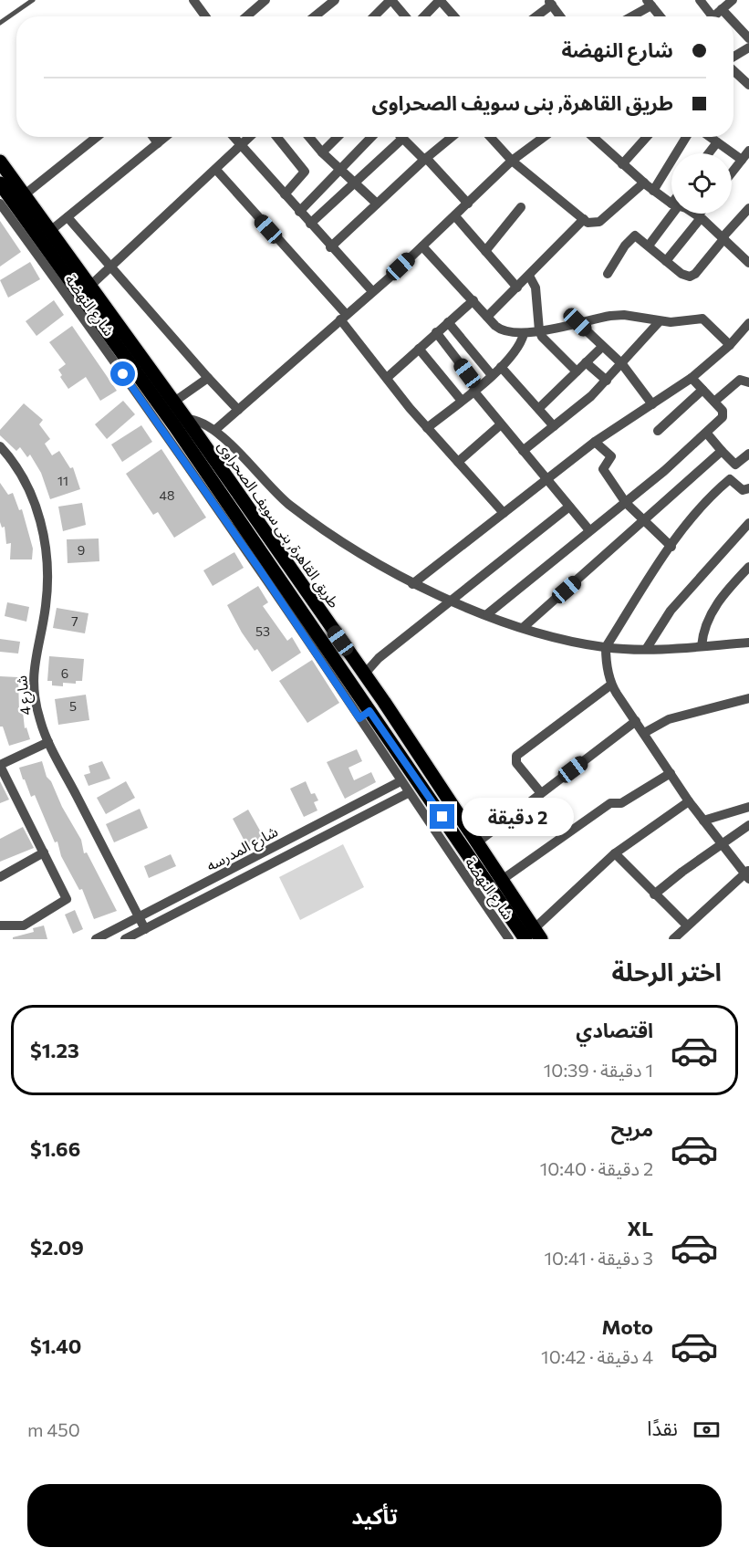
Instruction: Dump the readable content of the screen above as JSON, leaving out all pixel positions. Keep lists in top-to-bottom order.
{
  "streets": {
    "main road": ["طريق القاهرة, بنى سويف الصحراوى"],
    "street": ["شارع النهضة", "شارع 4", "شارع المدرسه"]
  },
  "crossings": [
    ["شارع النهضة", "طريق القاهرة, بنى سويف الصحراوى"],
    ["شارع النهضة", "شارع المدرسه"],
    ["شارع 4", "شارع المدرسه"]
  ],
  "house_numbers": [
    "11",
    "48",
    "9",
    "7",
    "53",
    "6",
    "5"
  ],
  "page": {
    "banner": ["شارع النهضة", "طريق القاهرة, بنى سويف الصحراوى"],
    "bubble": "2 دقيقة",
    "heading": "اختر الرحلة",
    "list": [
      {
        "name": "اقتصادي",
        "note": "1 دقيقة · 10:39",
        "value": "$1.23"
      },
      {
        "name": "مريح",
        "note": "2 دقيقة · 10:40",
        "value": "$1.66"
      },
      {
        "name": "XL",
        "note": "3 دقيقة · 10:41",
        "value": "$2.09"
      },
      {
        "name": "Moto",
        "note": "4 دقيقة · 10:42",
        "value": "$1.40"
      }
    ],
    "pay": ["نقدًا", "450 m"],
    "buttons": "تأكيد"
  }
}
